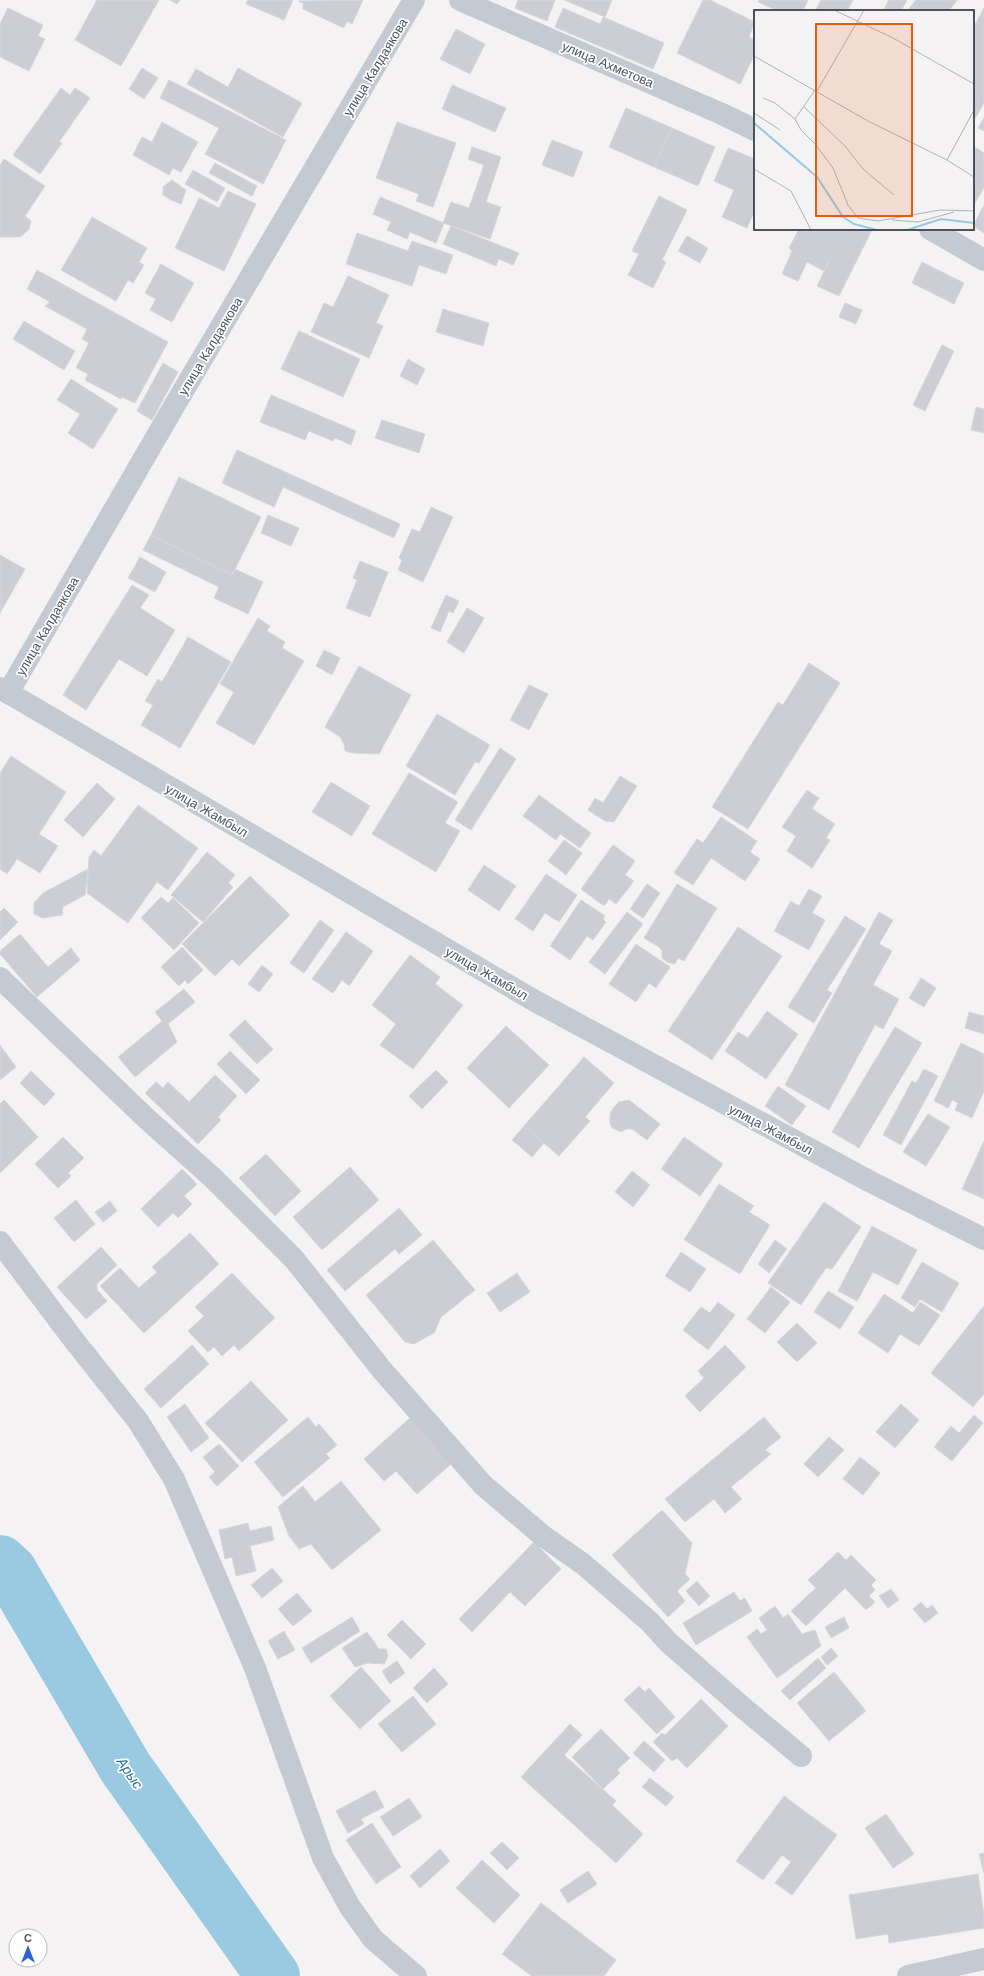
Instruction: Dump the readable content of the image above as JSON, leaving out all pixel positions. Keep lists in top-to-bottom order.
{
  "streets": {
    "street": ["улица Ахметова", "улица Калдаякова", "улица Жамбыл"]
  },
  "crossings": [
    ["улица Калдаякова", "улица Жамбыл"]
  ],
  "water": ["Арыс"],
  "north": "top"
}
